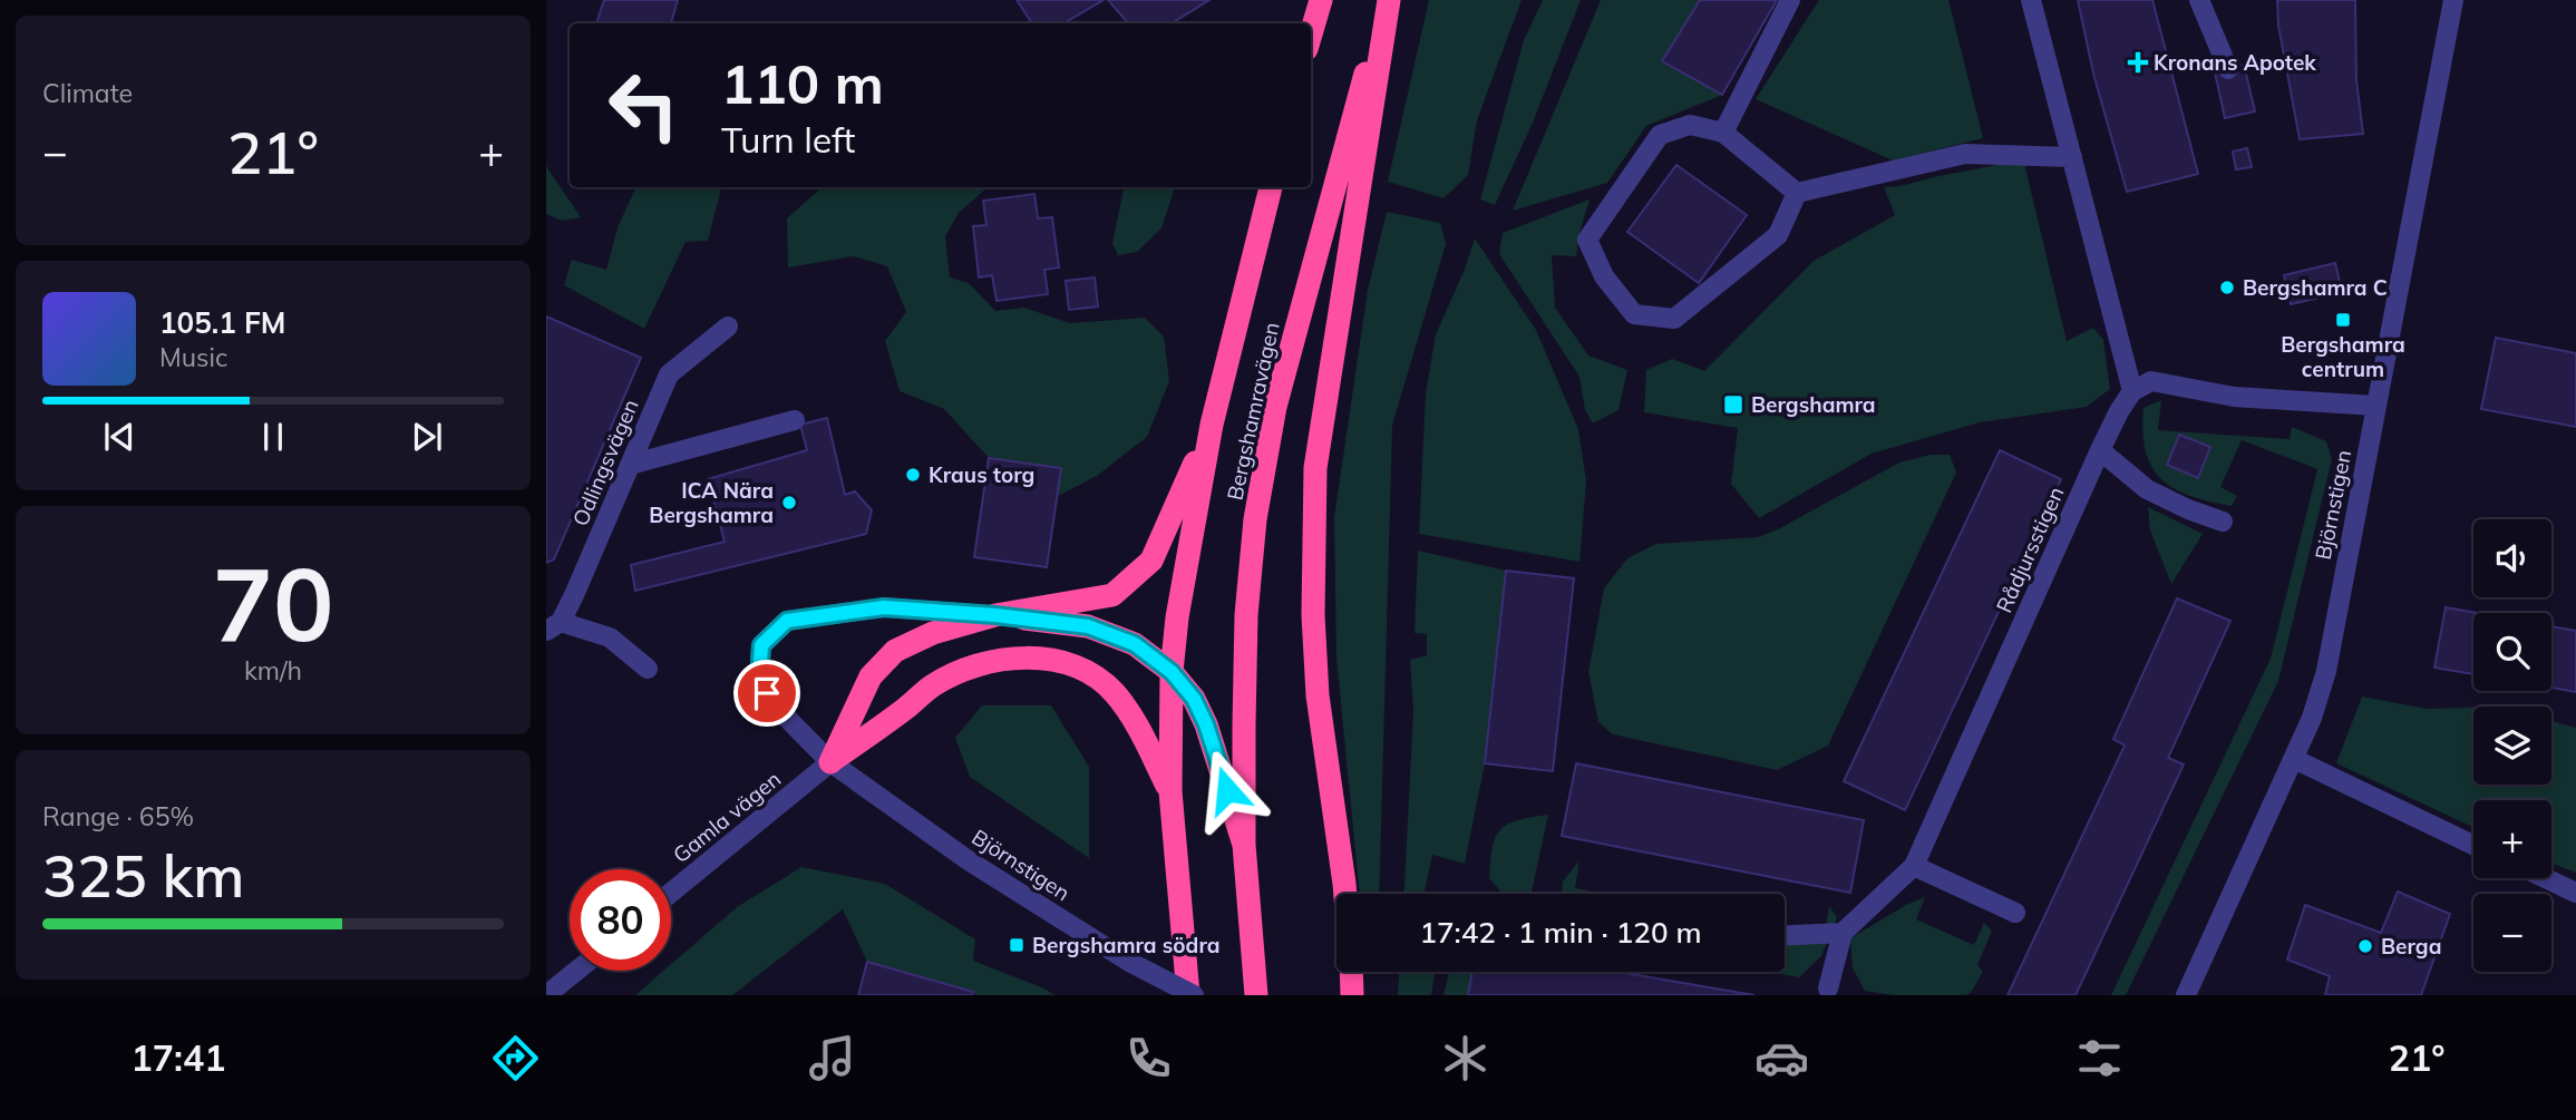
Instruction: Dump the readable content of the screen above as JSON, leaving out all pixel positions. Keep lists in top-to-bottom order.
{
  "streets": {
    "highway": ["Bergshamravägen"],
    "street": [
      "Odlingsvägen",
      "Björnstigen",
      "Rådjursstigen",
      "Gamla vägen"
    ]
  },
  "crossings": [
    ["Bergshamravägen", "Björnstigen"],
    ["Björnstigen", "Gamla vägen"]
  ],
  "places": {
    "health": ["Kronans Apotek"],
    "other": [
      "Bergshamra C",
      "Kraus torg",
      "ICA Nära Bergshamra",
      "Berga"
    ],
    "transit": ["Bergshamra centrum", "Bergshamra", "Bergshamra södra"]
  },
  "page": {
    "tile": [
      "Climate",
      ["70", "km/h"],
      ["Range · 65%", "325 km"]
    ],
    "turn": ["110 m", "Turn left"],
    "heat": ["−", "21°", "+"],
    "song": ["105.1 FM", "Music"],
    "map_buttons": ["+", "−"],
    "limit": "80",
    "trip": "17:42 · 1 min · 120 m",
    "tabs": ["17:41", "21°"]
  }
}
